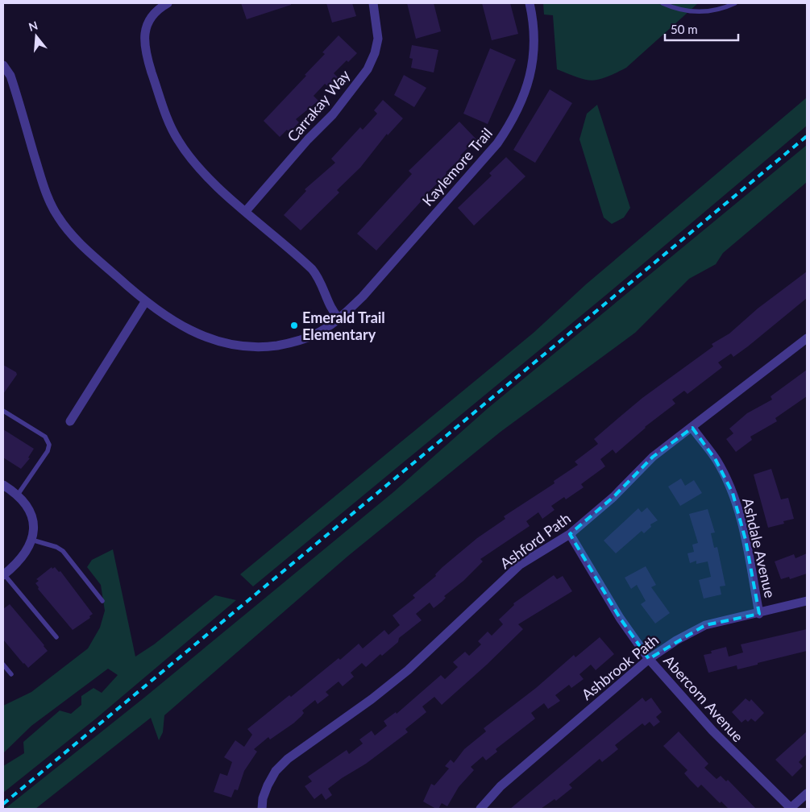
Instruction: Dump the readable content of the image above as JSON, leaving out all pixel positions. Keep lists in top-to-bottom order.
{
  "streets": {
    "street": [
      "Carrakay Way",
      "Kaylemore Trail",
      "Ashford Path",
      "Ashdale Avenue",
      "Ashbrook Path",
      "Abercorn Avenue"
    ]
  },
  "crossings": [
    ["Ashford Path", "Ashdale Avenue"],
    ["Ashford Path", "Abercorn Avenue"],
    ["Ashdale Avenue", "Ashbrook Path"],
    ["Ashbrook Path", "Abercorn Avenue"]
  ],
  "places": ["Emerald Trail Elementary"],
  "scale_bar": "50 m",
  "north": "top"
}
